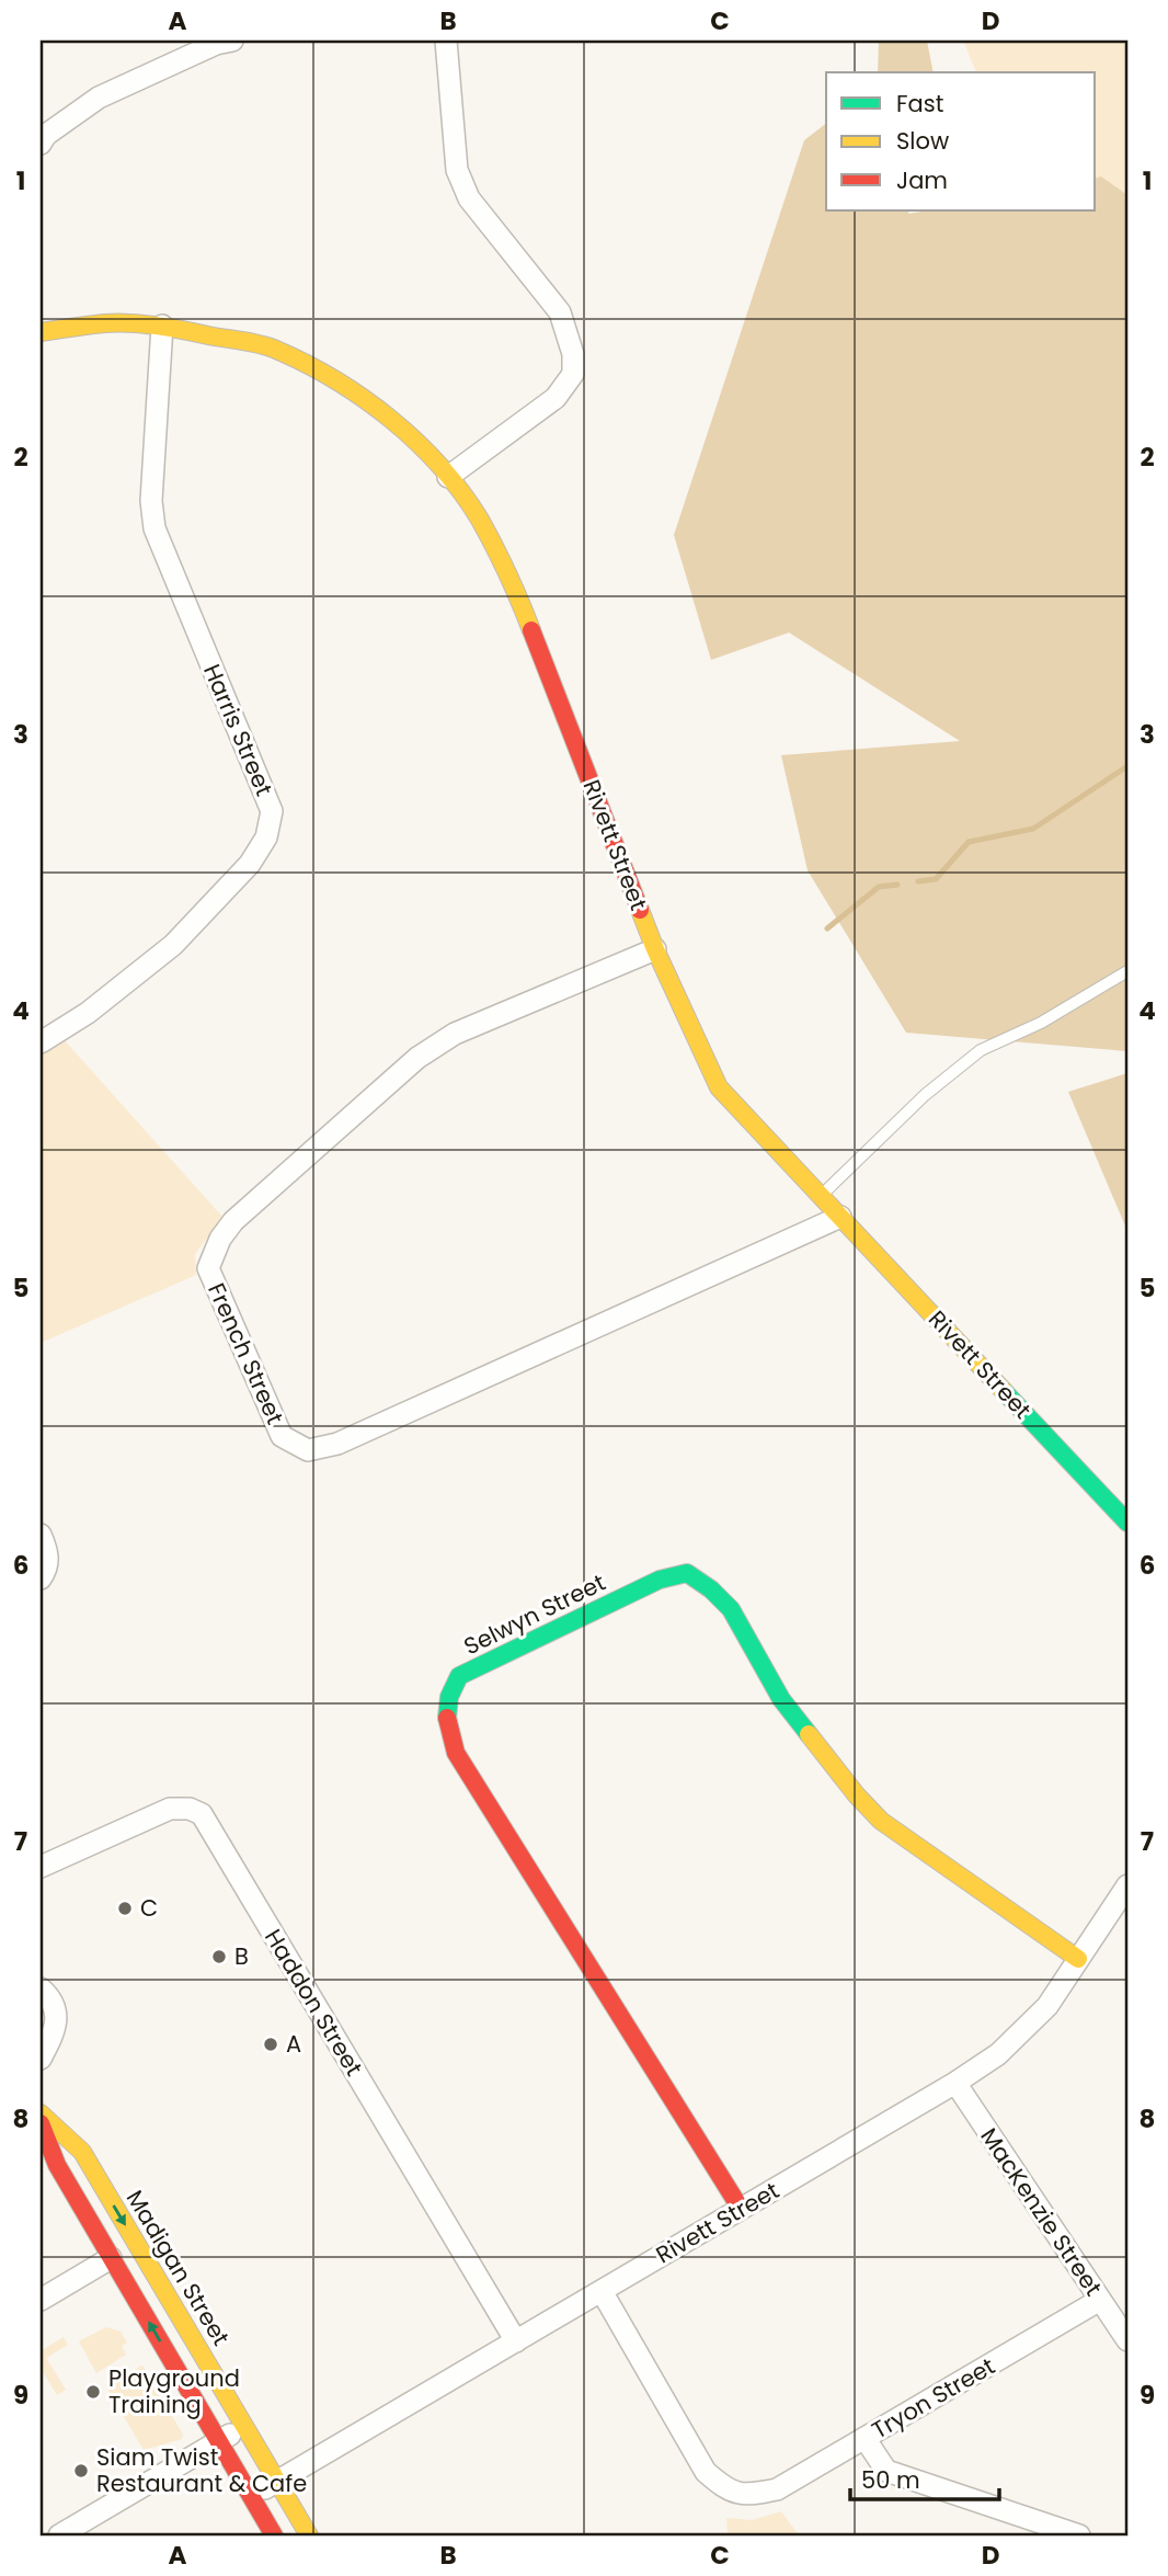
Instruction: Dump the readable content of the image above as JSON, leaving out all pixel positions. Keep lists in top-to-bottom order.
{
  "streets": {
    "street": [
      "Harris Street",
      "Rivett Street",
      "French Street",
      "Selwyn Street",
      "Haddon Street",
      "MacKenzie Street",
      "Madigan Street",
      "Tryon Street"
    ]
  },
  "crossings": [
    ["Harris Street", "Rivett Street"],
    ["Rivett Street", "French Street"],
    ["Rivett Street", "Selwyn Street"],
    ["Rivett Street", "Haddon Street"],
    ["Rivett Street", "MacKenzie Street"],
    ["Rivett Street", "Madigan Street"],
    ["Rivett Street", "Tryon Street"],
    ["MacKenzie Street", "Tryon Street"]
  ],
  "places": [
    "C",
    "B",
    "A",
    "Playground Training",
    "Siam Twist Restaurant & Cafe"
  ],
  "legend": ["Fast", "Slow", "Jam"],
  "scale_bar": "50 m",
  "grid": {
    "columns": [
      "A",
      "B",
      "C",
      "D"
    ],
    "rows": [
      "1",
      "2",
      "3",
      "4",
      "5",
      "6",
      "7",
      "8",
      "9"
    ]
  }
}
